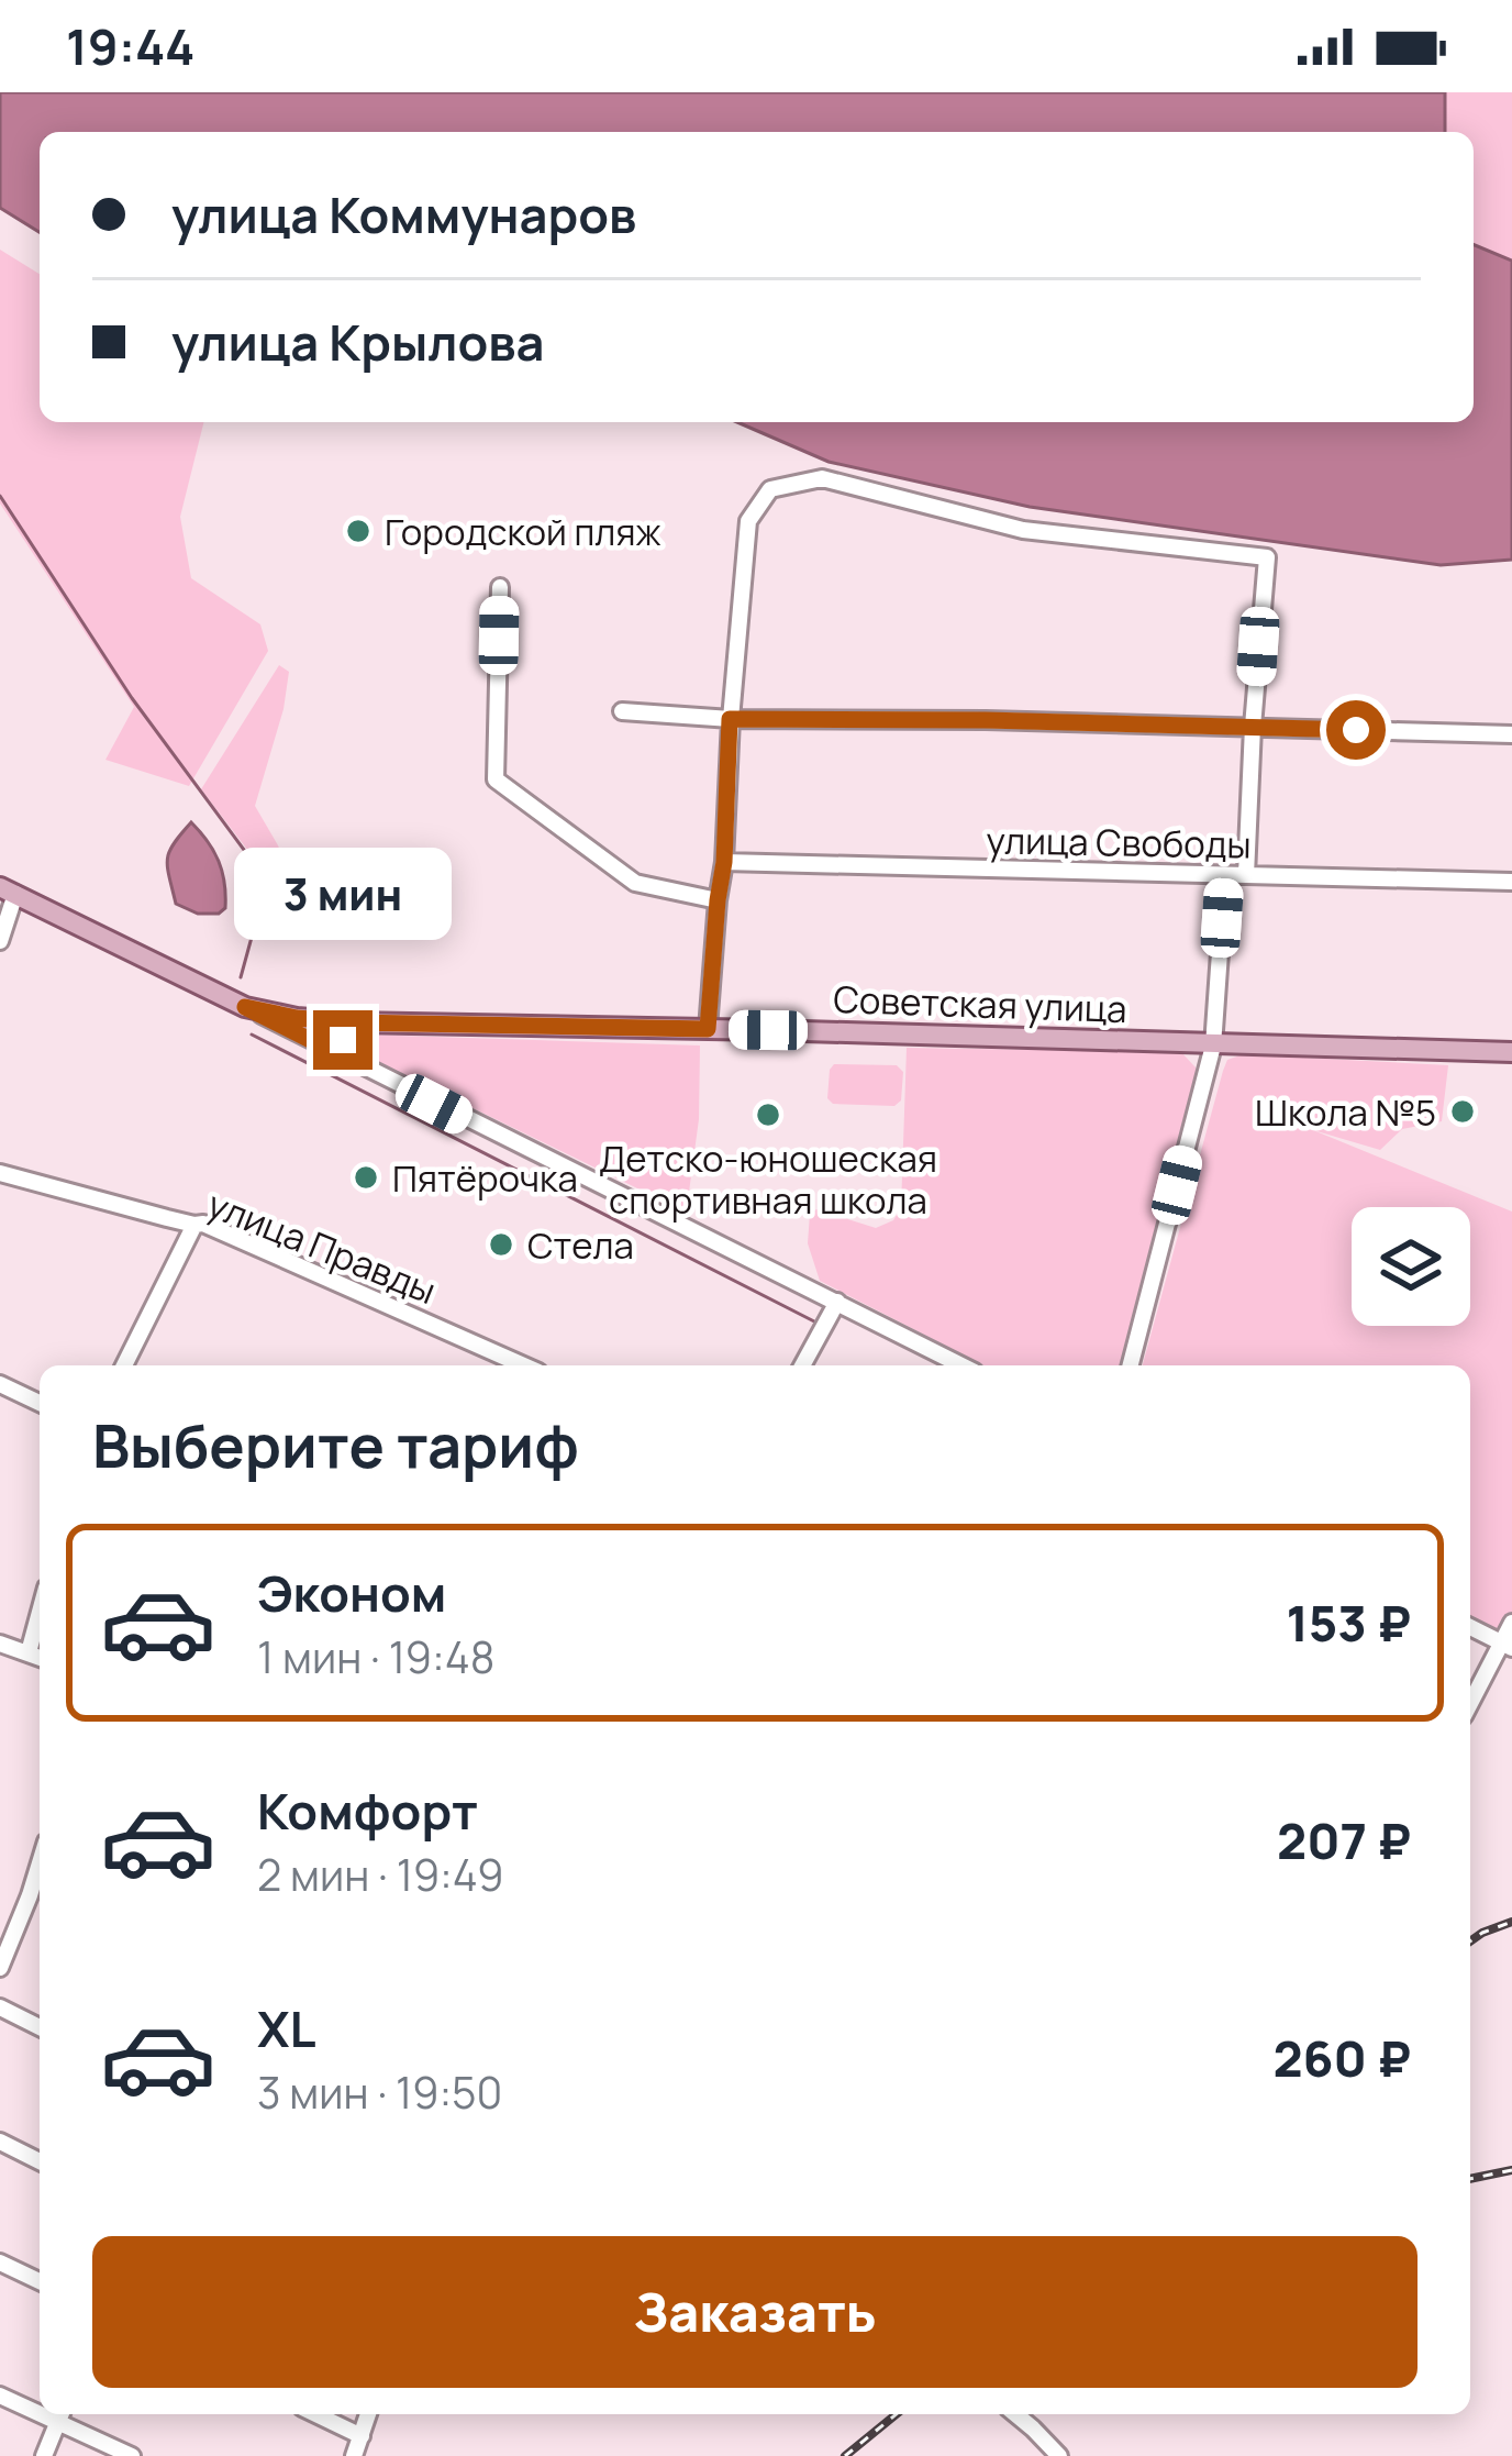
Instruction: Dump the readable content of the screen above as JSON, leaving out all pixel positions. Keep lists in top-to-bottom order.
{
  "streets": {
    "main road": ["Советская улица"],
    "street": ["улица Свободы", "улица Правды"]
  },
  "places": [
    "Городской пляж",
    "Школа №5",
    "Детско-юношеская спортивная школа",
    "Пятёрочка",
    "Стела"
  ],
  "page": {
    "status": "19:44",
    "banner": ["улица Коммунаров", "улица Крылова"],
    "bubble": "3 мин",
    "heading": "Выберите тариф",
    "list": [
      {
        "name": "Эконом",
        "note": "1 мин · 19:48",
        "value": "153 ₽"
      },
      {
        "name": "Комфорт",
        "note": "2 мин · 19:49",
        "value": "207 ₽"
      },
      {
        "name": "XL",
        "note": "3 мин · 19:50",
        "value": "260 ₽"
      }
    ],
    "buttons": "Заказать"
  }
}
